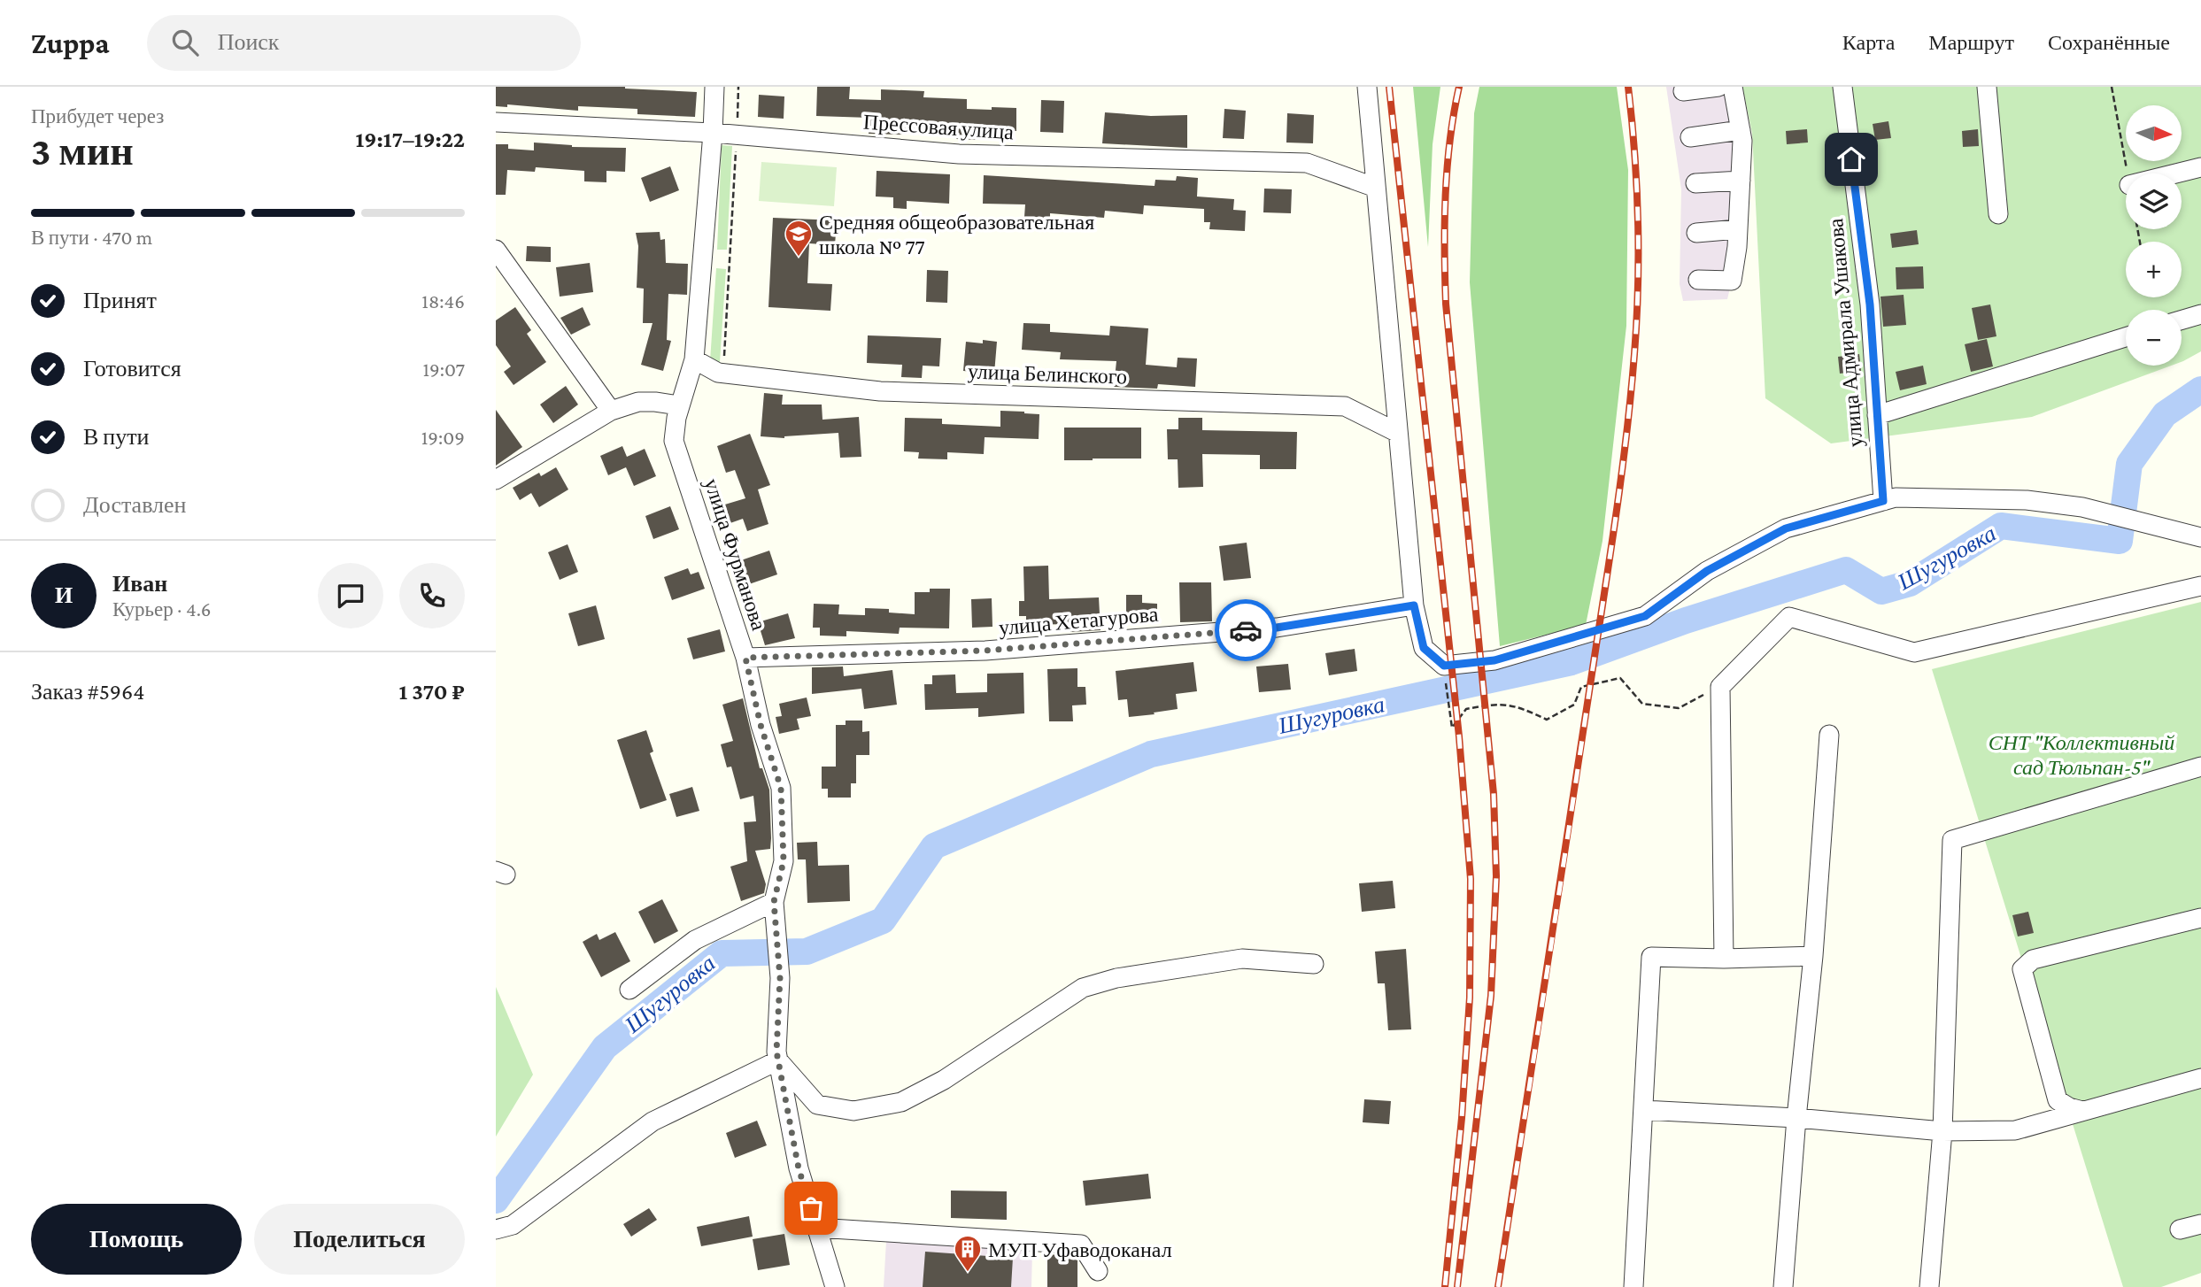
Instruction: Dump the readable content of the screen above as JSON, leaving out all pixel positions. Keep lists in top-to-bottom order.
{
  "streets": {
    "street": [
      "Прессовая улица",
      "улица Адмирала Ушакова",
      "улица Белинского",
      "улица Фурманова",
      "улица Хетагурова"
    ]
  },
  "crossings": [
    ["Прессовая улица", "улица Фурманова"],
    ["улица Белинского", "улица Фурманова"],
    ["улица Фурманова", "улица Хетагурова"]
  ],
  "water": ["Шугуровка"],
  "parks": ["СНТ \"Коллективный сад Тюльпан-5\""],
  "places": {
    "school or university": ["Средняя общеобразовательная школа № 77"],
    "building": ["МУП Уфаводоканал"]
  },
  "north": "right",
  "page": {
    "header": "Zuppa",
    "search": "Поиск",
    "nav": ["Карта", "Маршрут", "Сохранённые"],
    "heading": ["3 мин", "Прибудет через", "19:17–19:22"],
    "panel": [
      "Иван",
      "Курьер · 4.6",
      "Заказ #5964",
      "1 370 ₽"
    ],
    "map_buttons": ["+", "−"],
    "bar": "В пути · 470 m",
    "list": [
      ["Принят", "18:46"],
      ["Готовится", "19:07"],
      ["В пути", "19:09"],
      "Доставлен"
    ],
    "round": "И",
    "buttons": ["Помощь", "Поделиться"]
  }
}
